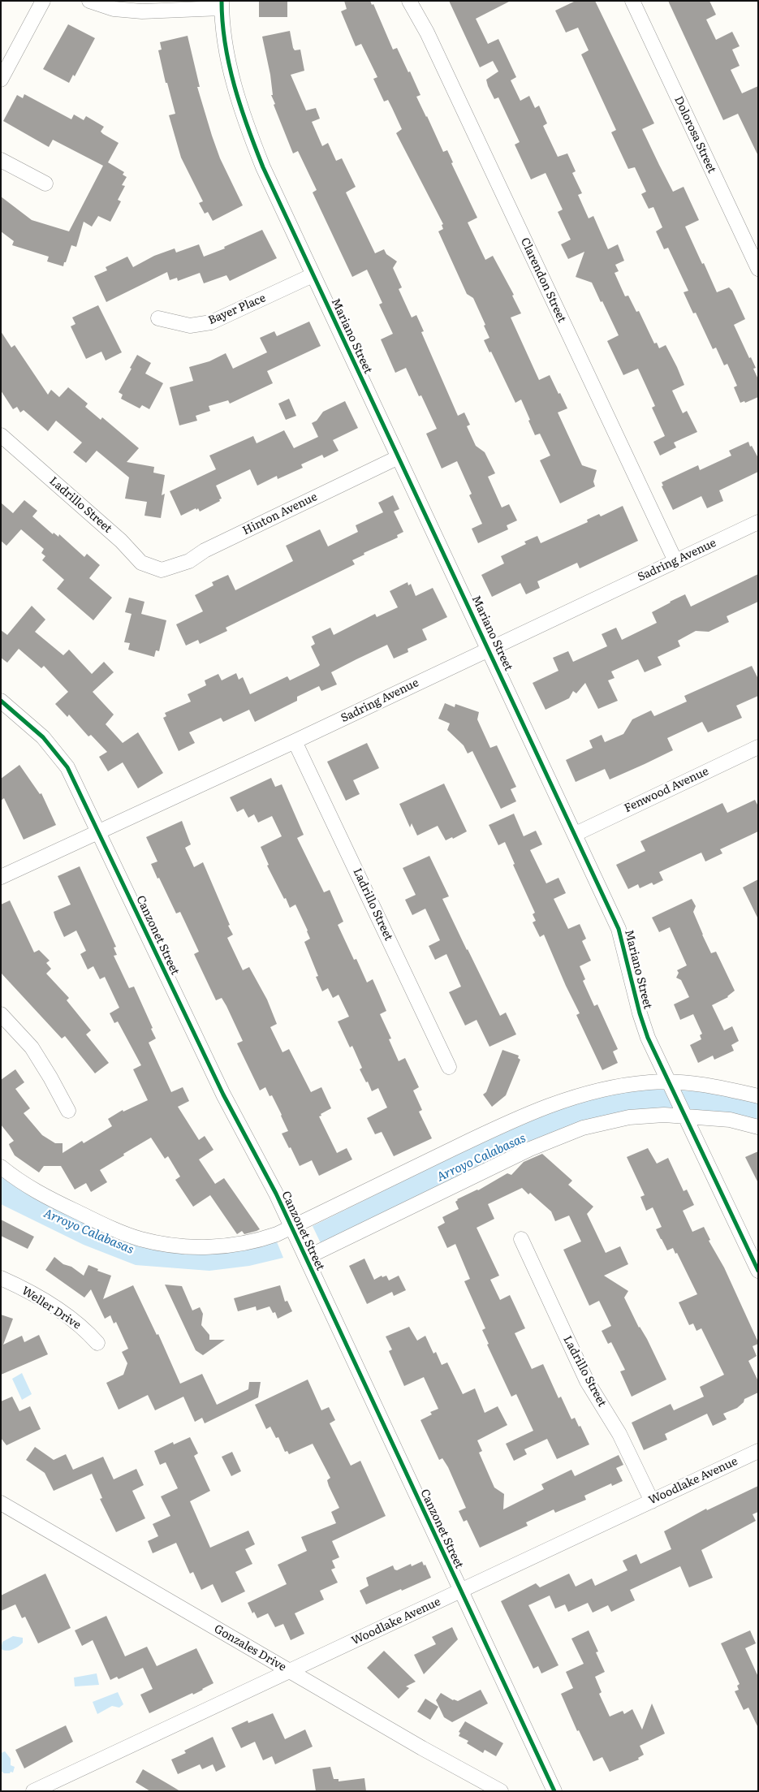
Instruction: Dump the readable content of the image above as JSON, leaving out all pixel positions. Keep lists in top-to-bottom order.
{
  "streets": {
    "street": [
      "Dolorosa Street",
      "Clarendon Street",
      "Bayer Place",
      "Mariano Street",
      "Ladrillo Street",
      "Hinton Avenue",
      "Sadring Avenue",
      "Fenwood Avenue",
      "Canzonet Street",
      "Weller Drive",
      "Woodlake Avenue",
      "Gonzales Drive"
    ]
  },
  "crossings": [
    ["Clarendon Street", "Sadring Avenue"],
    ["Bayer Place", "Mariano Street"],
    ["Mariano Street", "Hinton Avenue"],
    ["Mariano Street", "Sadring Avenue"],
    ["Mariano Street", "Fenwood Avenue"],
    ["Ladrillo Street", "Hinton Avenue"],
    ["Ladrillo Street", "Sadring Avenue"],
    ["Ladrillo Street", "Woodlake Avenue"],
    ["Sadring Avenue", "Canzonet Street"],
    ["Canzonet Street", "Woodlake Avenue"],
    ["Woodlake Avenue", "Gonzales Drive"]
  ],
  "water": ["Arroyo Calabasas"]
}
